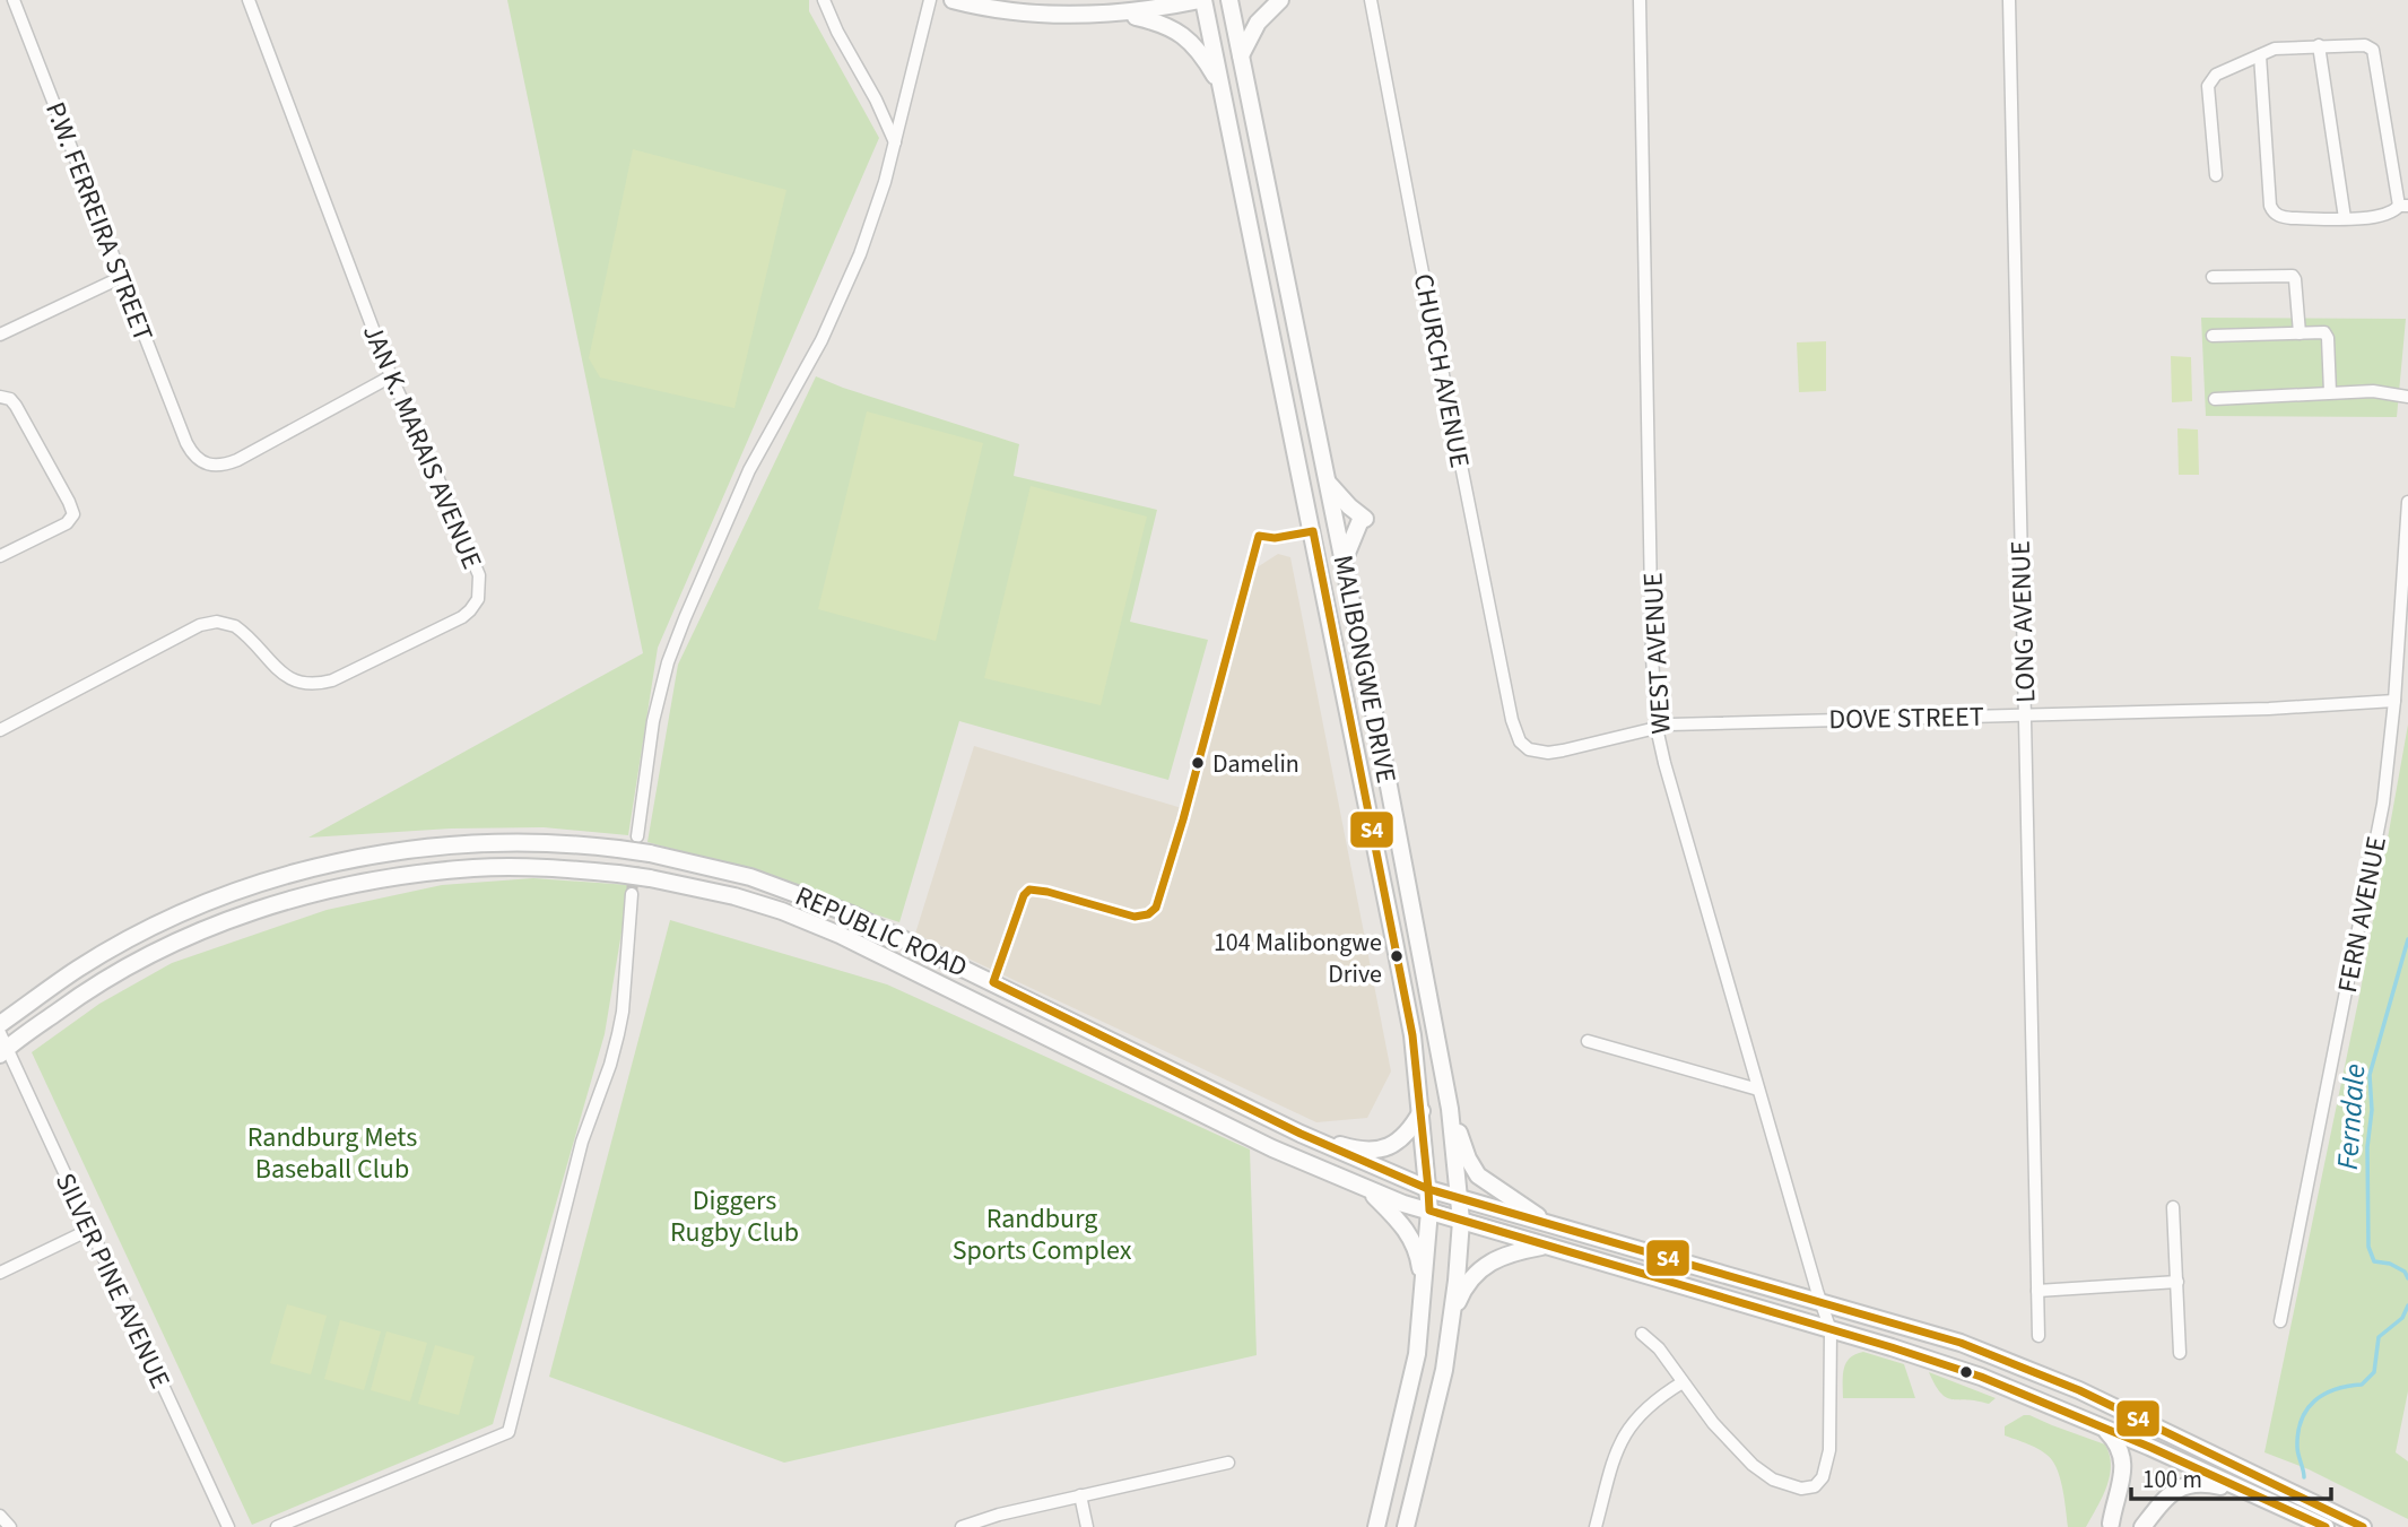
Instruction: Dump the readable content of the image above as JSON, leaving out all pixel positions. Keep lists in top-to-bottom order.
{
  "streets": {
    "main road": ["MALIBONGWE DRIVE", "REPUBLIC ROAD"],
    "street": [
      "P.W. FERREIRA STREET",
      "CHURCH AVENUE",
      "JAN K. MARAIS AVENUE",
      "LONG AVENUE",
      "WEST AVENUE",
      "DOVE STREET",
      "FERN AVENUE",
      "SILVER PINE AVENUE"
    ]
  },
  "crossings": [
    ["P.W. FERREIRA STREET", "JAN K. MARAIS AVENUE"],
    ["CHURCH AVENUE", "DOVE STREET"],
    ["LONG AVENUE", "DOVE STREET"],
    ["WEST AVENUE", "DOVE STREET"],
    ["WEST AVENUE", "REPUBLIC ROAD"],
    ["MALIBONGWE DRIVE", "REPUBLIC ROAD"],
    ["DOVE STREET", "FERN AVENUE"],
    ["REPUBLIC ROAD", "SILVER PINE AVENUE"]
  ],
  "water": ["Ferndale"],
  "parks": ["Randburg Mets Baseball Club", "Diggers Rugby Club", "Randburg Sports Complex"],
  "places": ["Damelin", "104 Malibongwe Drive"],
  "lines": ["transit line S4"],
  "scale_bar": "100 m"
}
